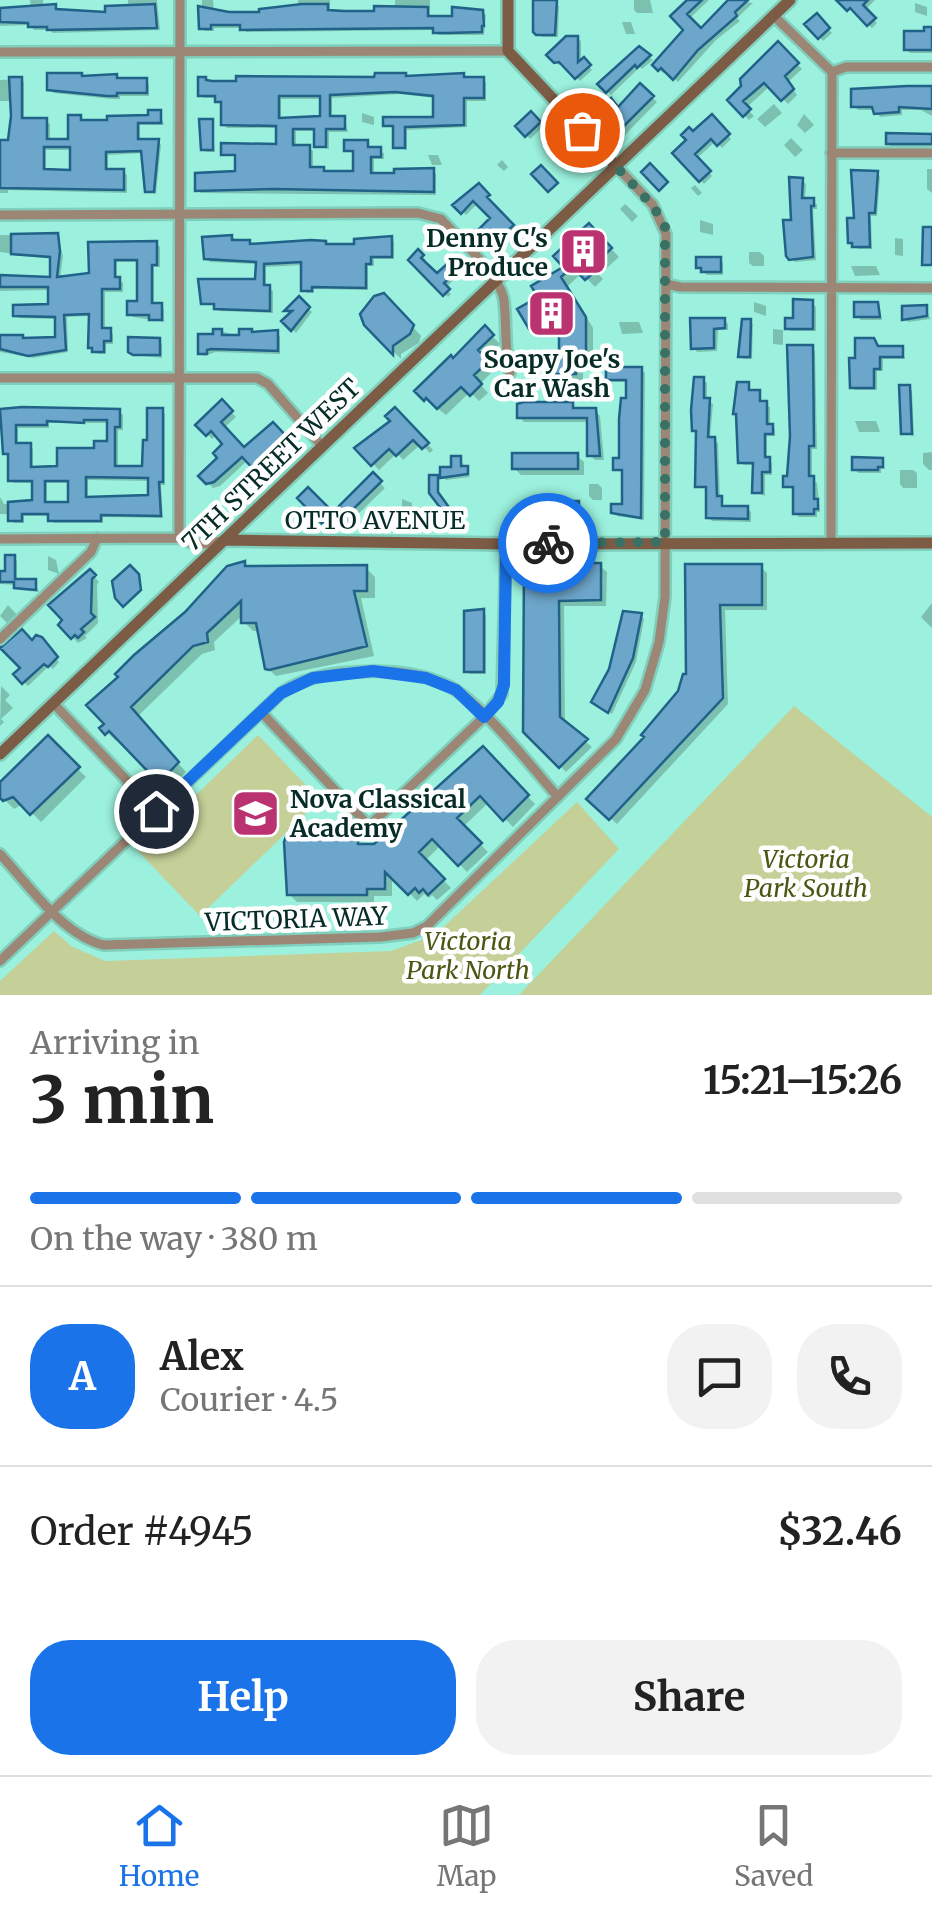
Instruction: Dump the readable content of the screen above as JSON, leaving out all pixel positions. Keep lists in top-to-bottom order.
{
  "streets": {
    "main road": ["7TH STREET WEST", "OTTO AVENUE"],
    "street": ["VICTORIA WAY"]
  },
  "crossings": [
    ["7TH STREET WEST", "OTTO AVENUE"],
    ["7TH STREET WEST", "VICTORIA WAY"],
    ["OTTO AVENUE", "VICTORIA WAY"]
  ],
  "parks": ["Victoria Park South", "Victoria Park North"],
  "places": {
    "building": ["Denny C's Produce", "Soapy Joe's Car Wash"],
    "school or university": ["Nova Classical Academy"]
  },
  "page": {
    "heading": ["3 min", "Arriving in", "15:21–15:26"],
    "panel": [
      "Alex",
      "Courier · 4.5",
      "Order #4945",
      "$32.46"
    ],
    "bar": "On the way · 380 m",
    "round": "A",
    "buttons": ["Help", "Share"],
    "tabs": ["Home", "Map", "Saved"]
  }
}
